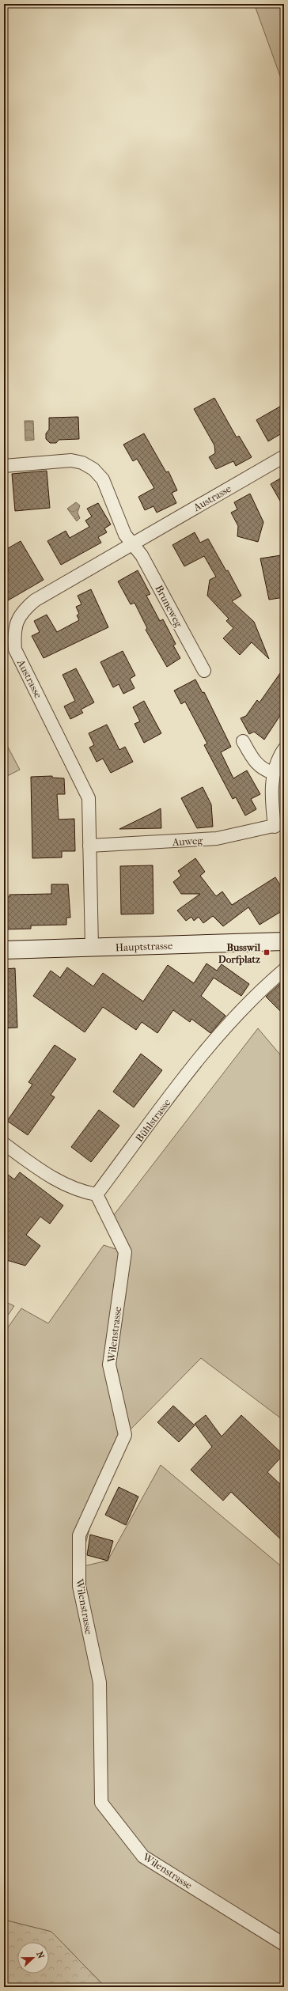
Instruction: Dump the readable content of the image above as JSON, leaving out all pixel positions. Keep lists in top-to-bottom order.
{
  "streets": {
    "street": [
      "Austrasse",
      "Bruneweg",
      "Auweg",
      "Hauptstrasse",
      "Bühlstrasse",
      "Wilenstrasse"
    ]
  },
  "crossings": [
    ["Austrasse", "Bruneweg"],
    ["Austrasse", "Auweg"],
    ["Austrasse", "Hauptstrasse"],
    ["Bühlstrasse", "Wilenstrasse"]
  ],
  "places": {
    "transit": ["Busswil Dorfplatz"]
  },
  "north": "right"
}
